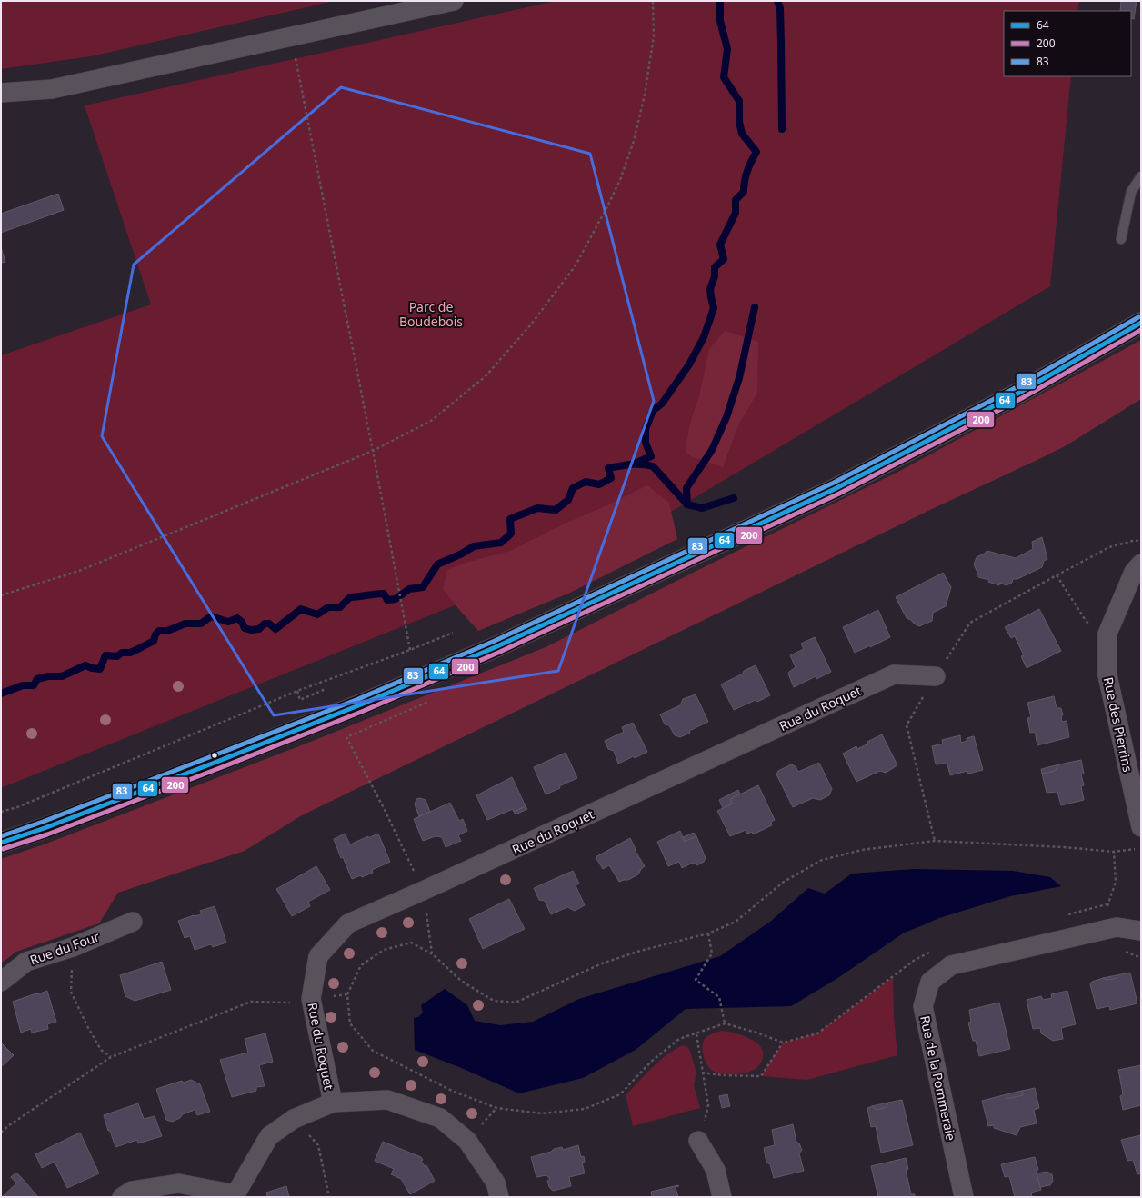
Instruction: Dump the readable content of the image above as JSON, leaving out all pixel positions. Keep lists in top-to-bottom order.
{
  "streets": {
    "street": [
      "Rue du Roquet",
      "Rue des Pierrins",
      "Rue du Four",
      "Rue de la Pommeraie"
    ]
  },
  "parks": ["Parc de Boudebois"],
  "lines": ["transit line 83", "transit line 64", "transit line 200"],
  "legend": ["64", "200", "83"]
}
